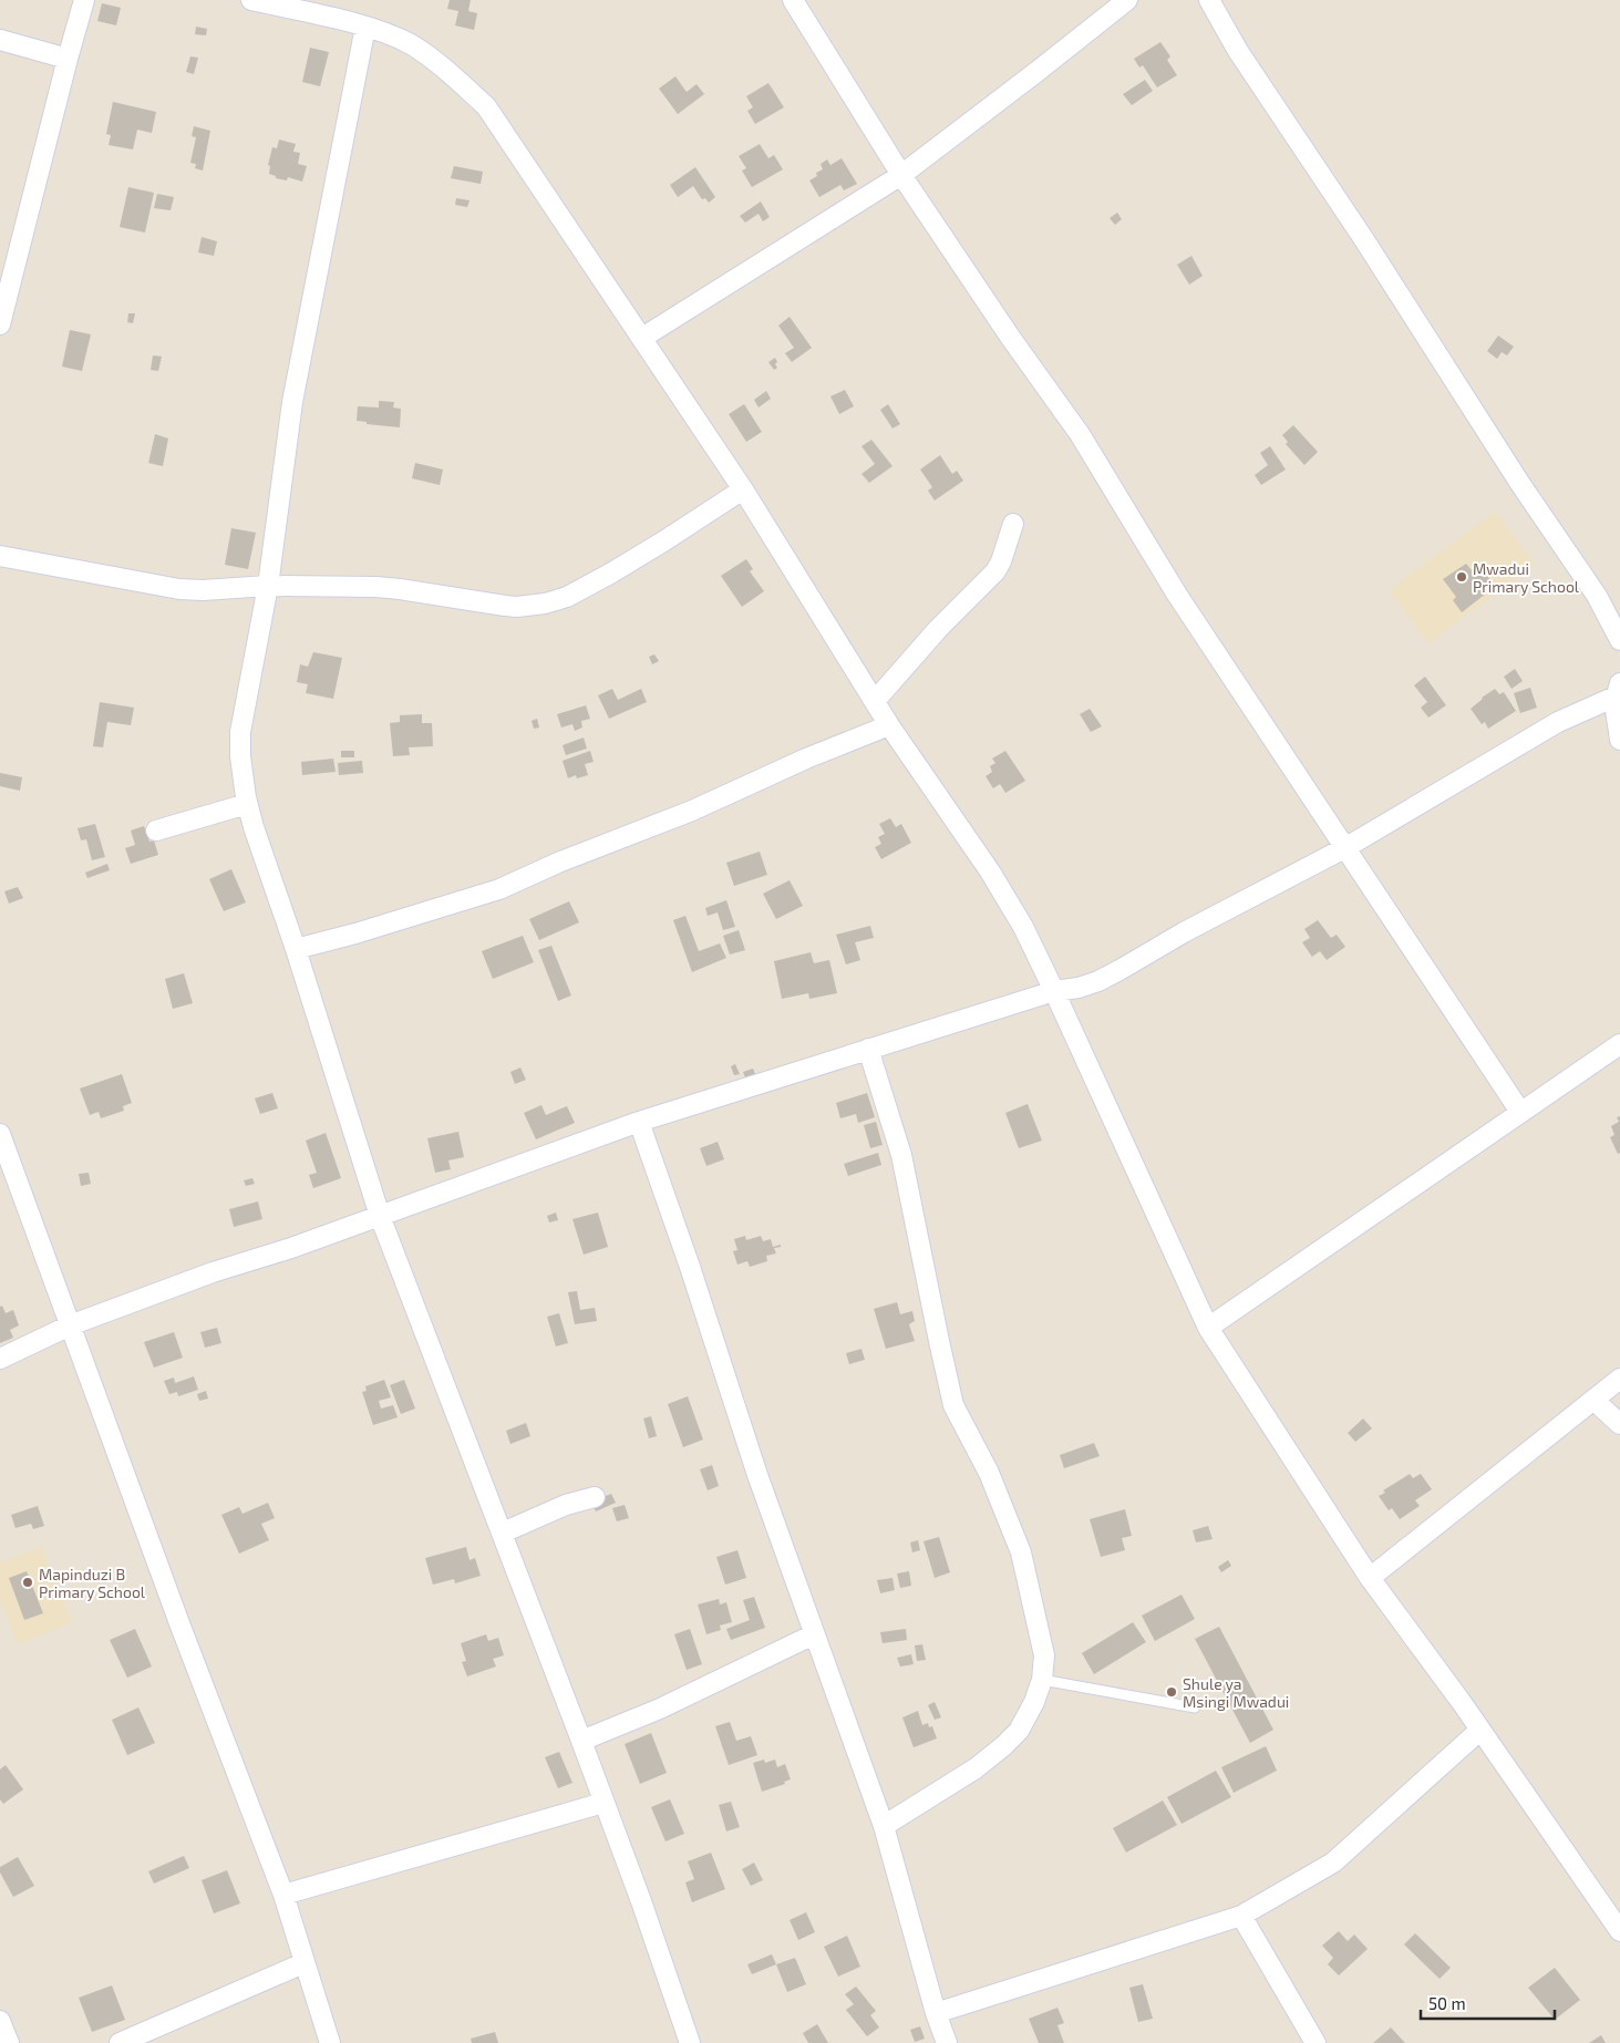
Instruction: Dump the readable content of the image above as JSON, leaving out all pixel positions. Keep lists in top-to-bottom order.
{
  "places": ["Mwadui Primary School", "Mapinduzi B Primary School", "Shule ya Msingi Mwadui"],
  "scale_bar": "50 m"
}
